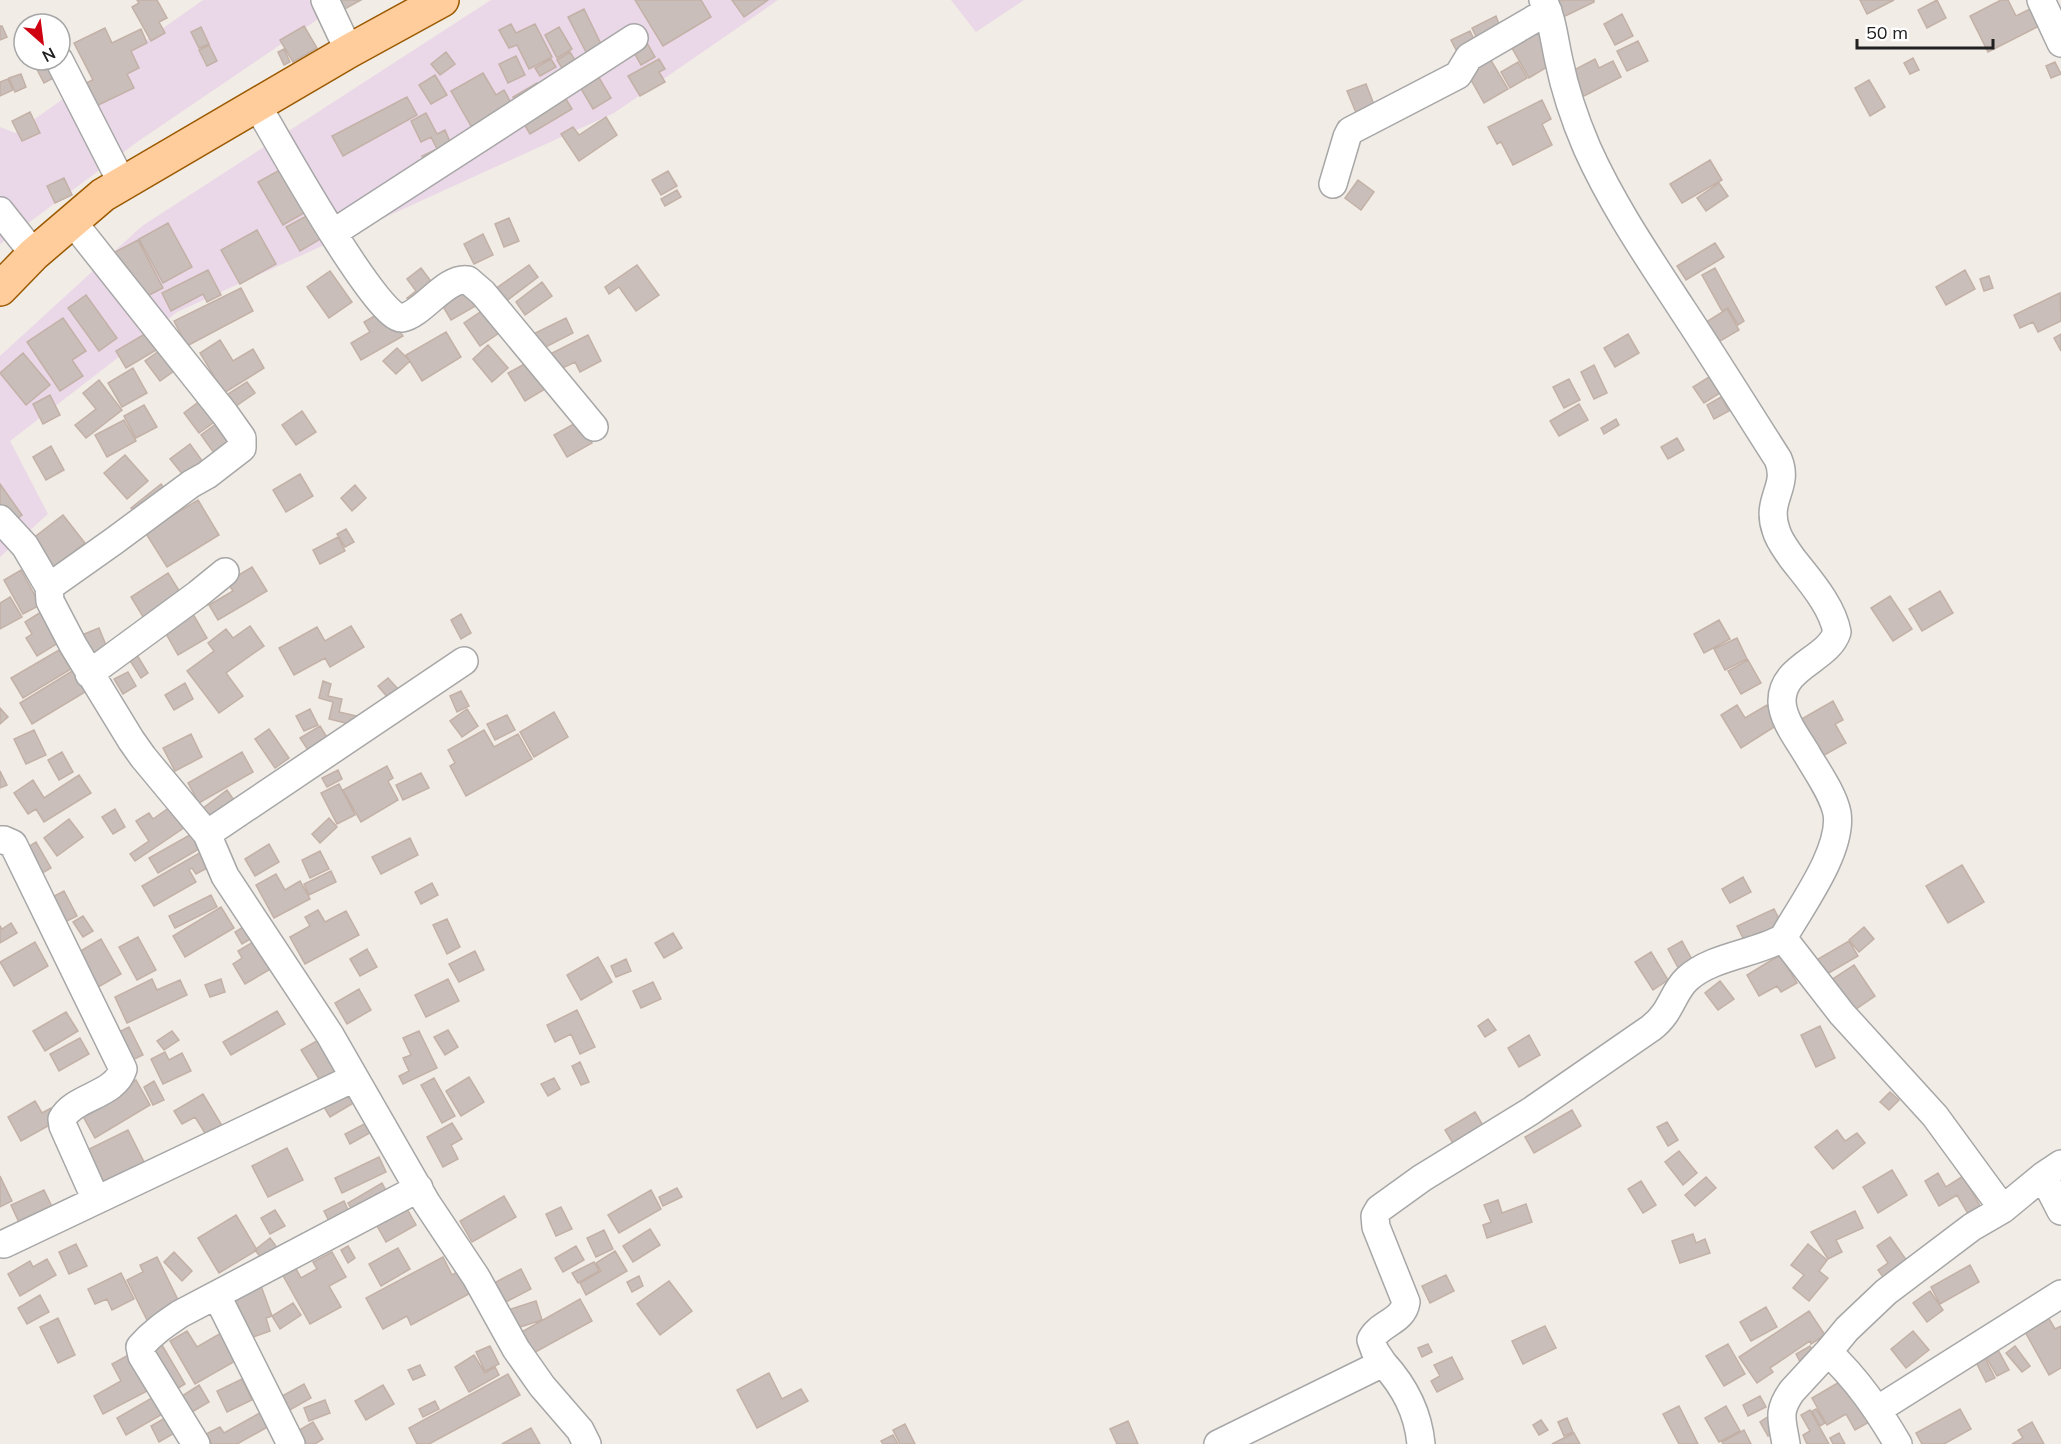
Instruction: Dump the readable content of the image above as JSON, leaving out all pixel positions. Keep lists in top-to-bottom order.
{
  "scale_bar": "50 m",
  "north": "bottom right"
}
